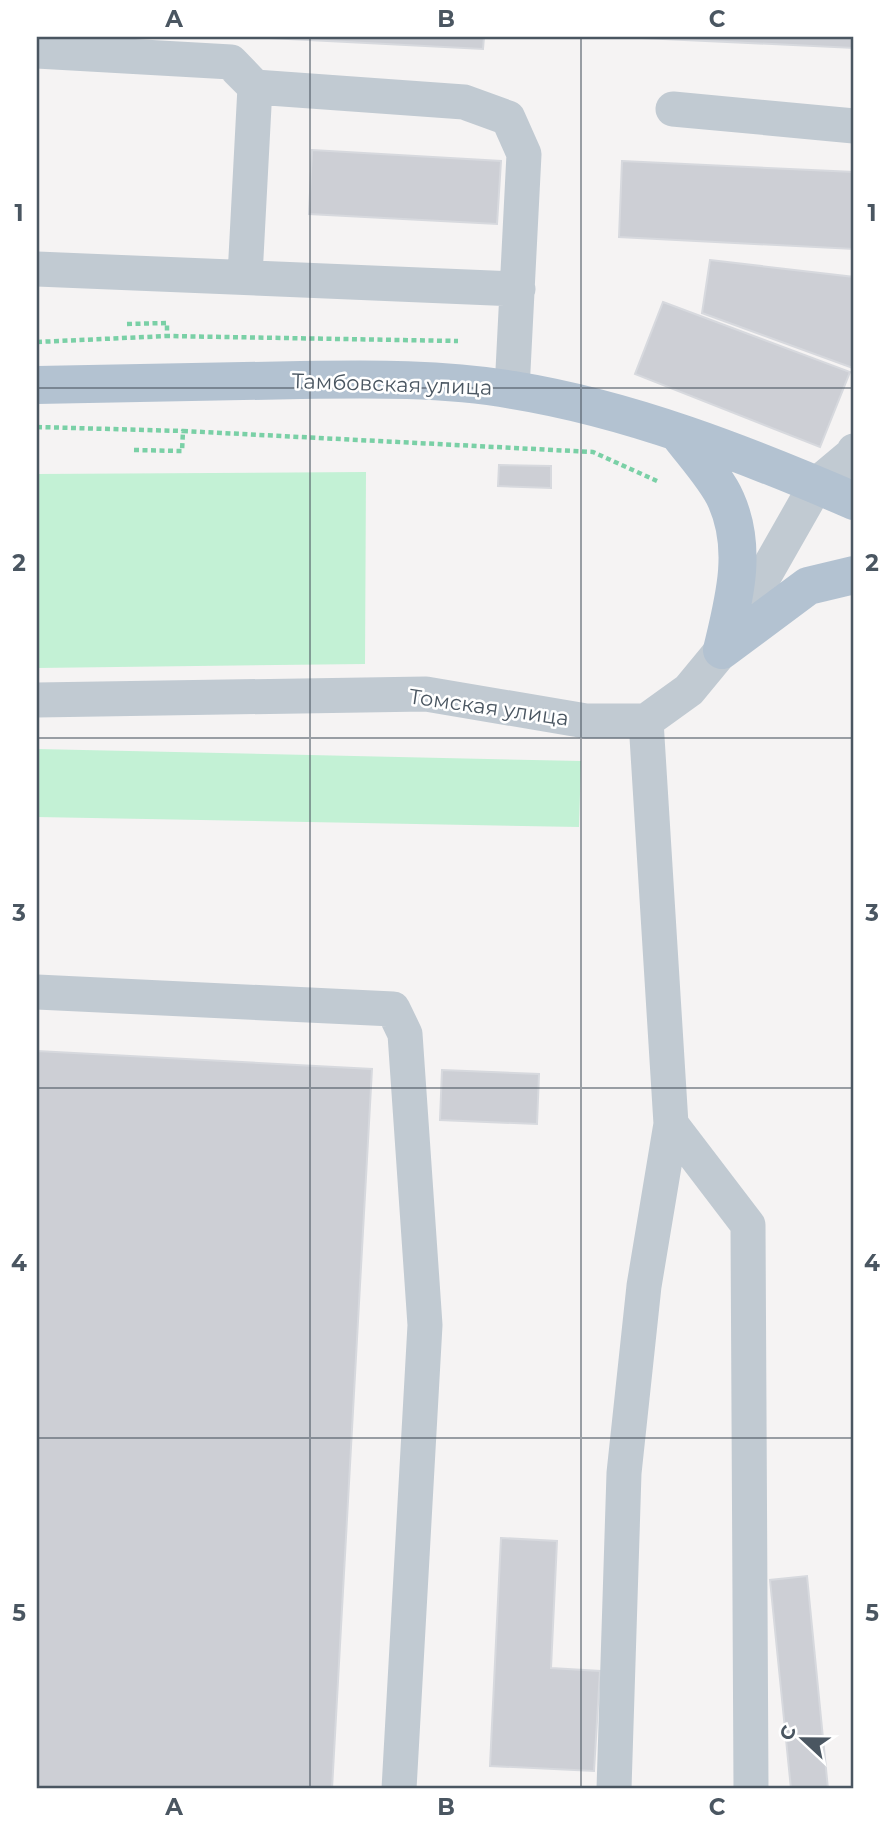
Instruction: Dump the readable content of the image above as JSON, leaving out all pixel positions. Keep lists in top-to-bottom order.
{
  "streets": {
    "main road": ["Тамбовская улица"],
    "street": ["Томская улица"]
  },
  "north": "left",
  "grid": {
    "columns": ["A", "B", "C"],
    "rows": [
      "1",
      "2",
      "3",
      "4",
      "5"
    ]
  }
}
